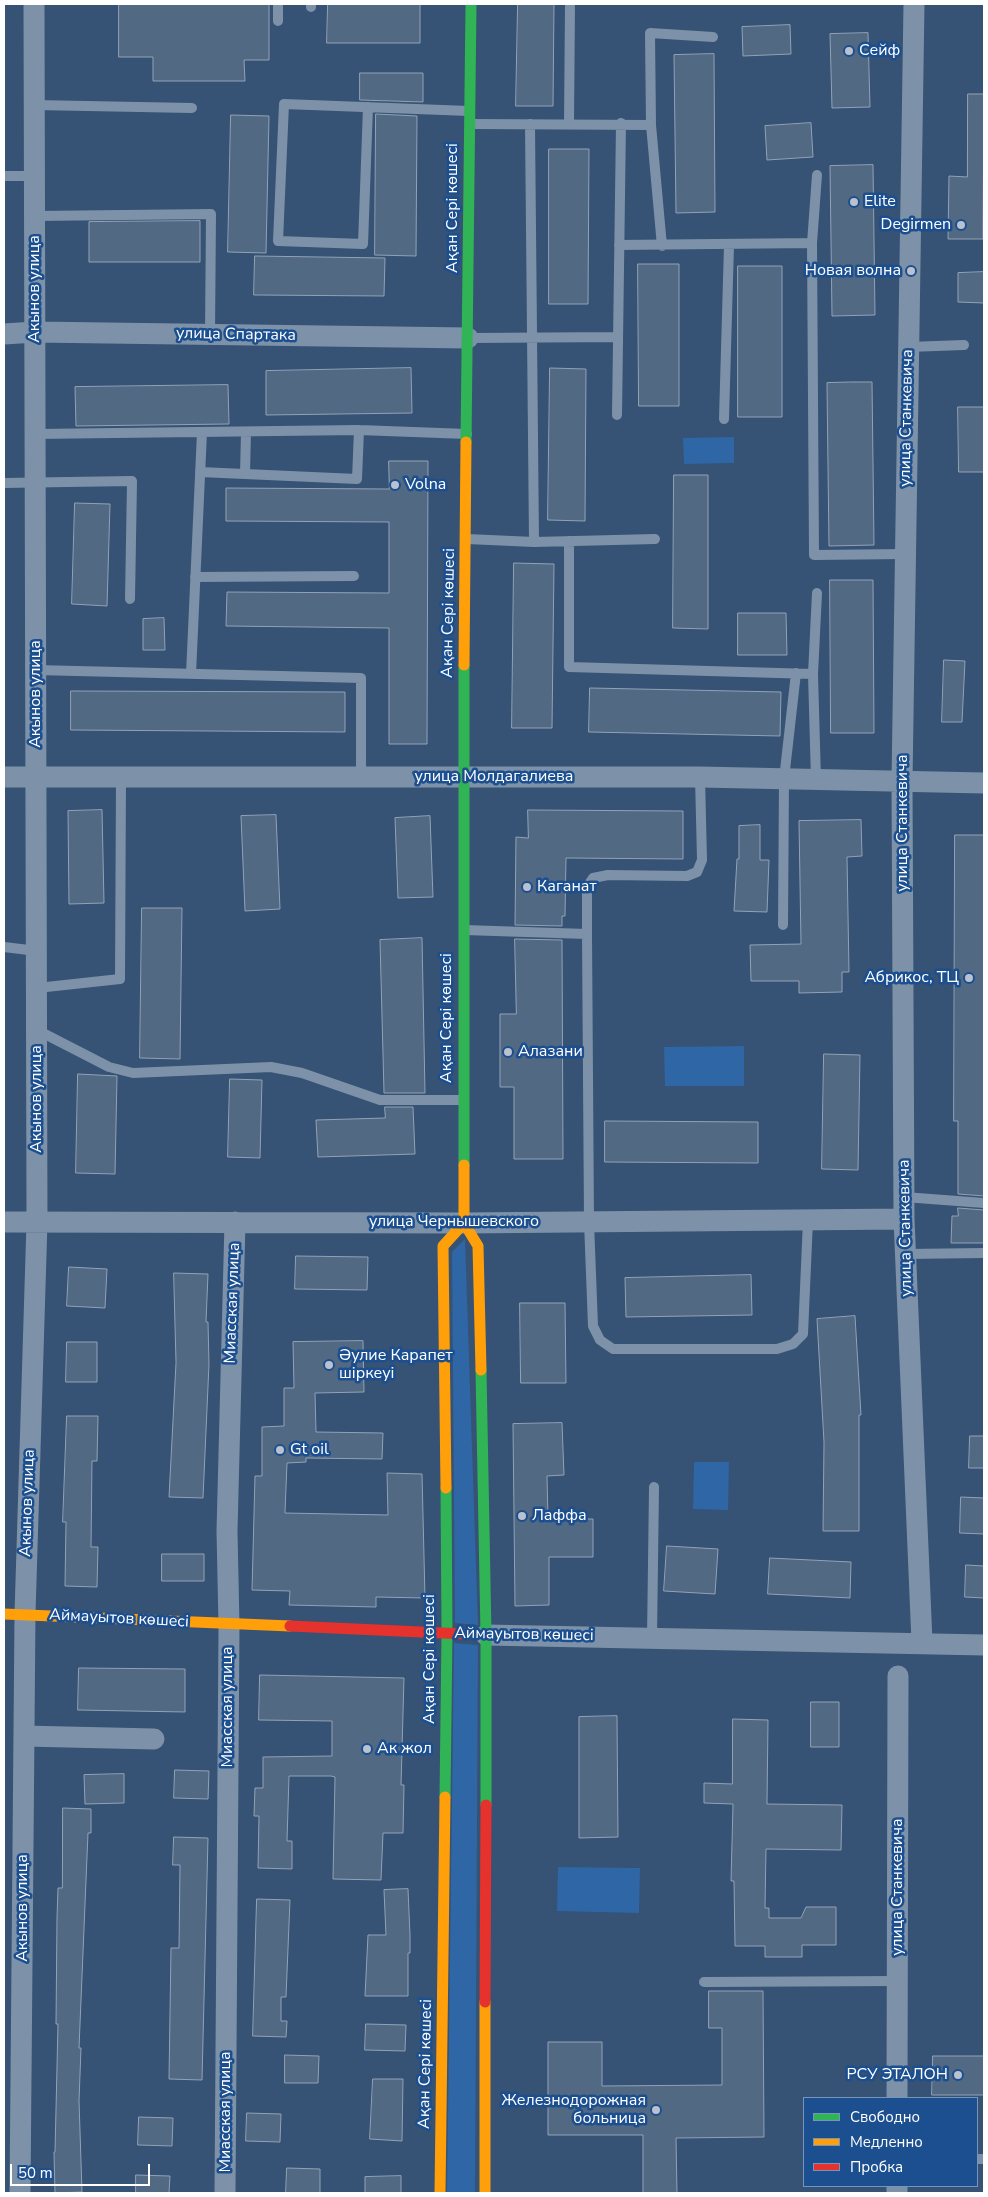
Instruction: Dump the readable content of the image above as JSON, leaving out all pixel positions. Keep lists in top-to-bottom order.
{
  "streets": {
    "street": [
      "Ақан Сері көшесі",
      "Акынов улица",
      "улица Спартака",
      "улица Станкевича",
      "улица Молдагалиева",
      "улица Чернышевского",
      "Миасская улица",
      "Аймауытов көшесі"
    ]
  },
  "crossings": [
    ["Ақан Сері көшесі", "улица Спартака"],
    ["Ақан Сері көшесі", "улица Молдагалиева"],
    ["Ақан Сері көшесі", "улица Чернышевского"],
    ["Ақан Сері көшесі", "Аймауытов көшесі"],
    ["Акынов улица", "улица Спартака"],
    ["Акынов улица", "улица Молдагалиева"],
    ["Акынов улица", "улица Чернышевского"],
    ["Акынов улица", "Аймауытов көшесі"],
    ["улица Станкевича", "улица Молдагалиева"],
    ["улица Станкевича", "улица Чернышевского"],
    ["улица Станкевича", "Аймауытов көшесі"],
    ["улица Чернышевского", "Миасская улица"],
    ["Миасская улица", "Аймауытов көшесі"]
  ],
  "places": [
    "Сейф",
    "Elite",
    "Degirmen",
    "Новая волна",
    "Volna",
    "Каганат",
    "Абрикос, ТЦ",
    "Алазани",
    "Әулие Карапет шіркеуі",
    "Gt oil",
    "Лаффа",
    "Ак жол",
    "РСУ ЭТАЛОН",
    "Железнодорожная больница"
  ],
  "legend": ["Свободно", "Медленно", "Пробка"],
  "scale_bar": "50 m"
}
